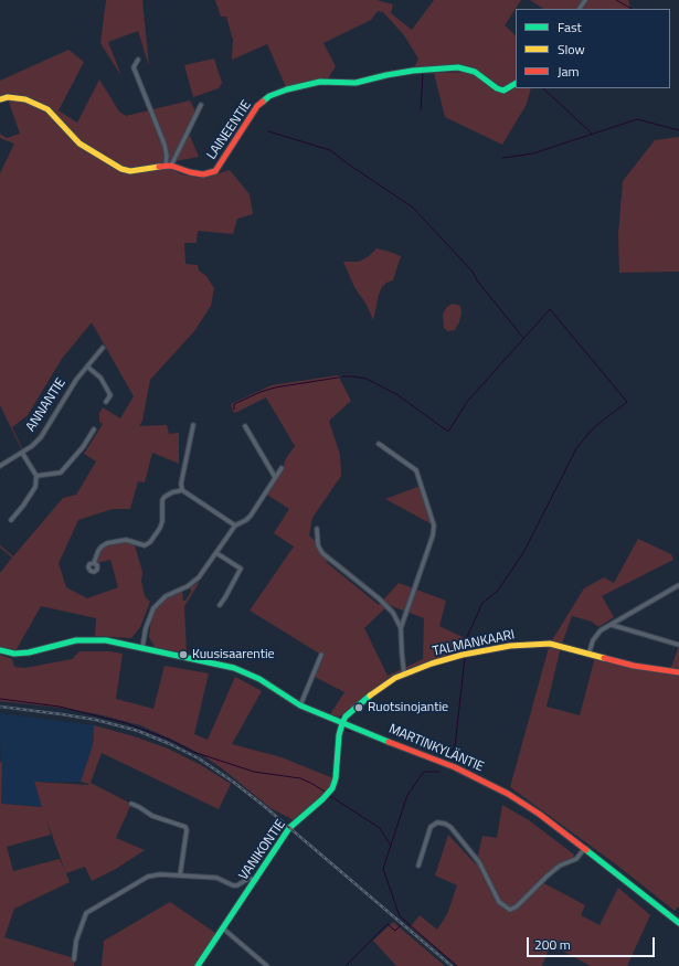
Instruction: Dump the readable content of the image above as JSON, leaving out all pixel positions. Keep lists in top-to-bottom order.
{
  "streets": {
    "street": [
      "LAINEENTIE",
      "ANNANTIE",
      "TALMANKAARI",
      "MARTINKYLÄNTIE",
      "VANIKONTIE"
    ]
  },
  "crossings": [
    ["TALMANKAARI", "MARTINKYLÄNTIE"],
    ["TALMANKAARI", "VANIKONTIE"],
    ["MARTINKYLÄNTIE", "VANIKONTIE"]
  ],
  "places": ["Kuusisaarentie", "Ruotsinojantie"],
  "legend": ["Fast", "Slow", "Jam"],
  "scale_bar": "200 m"
}
